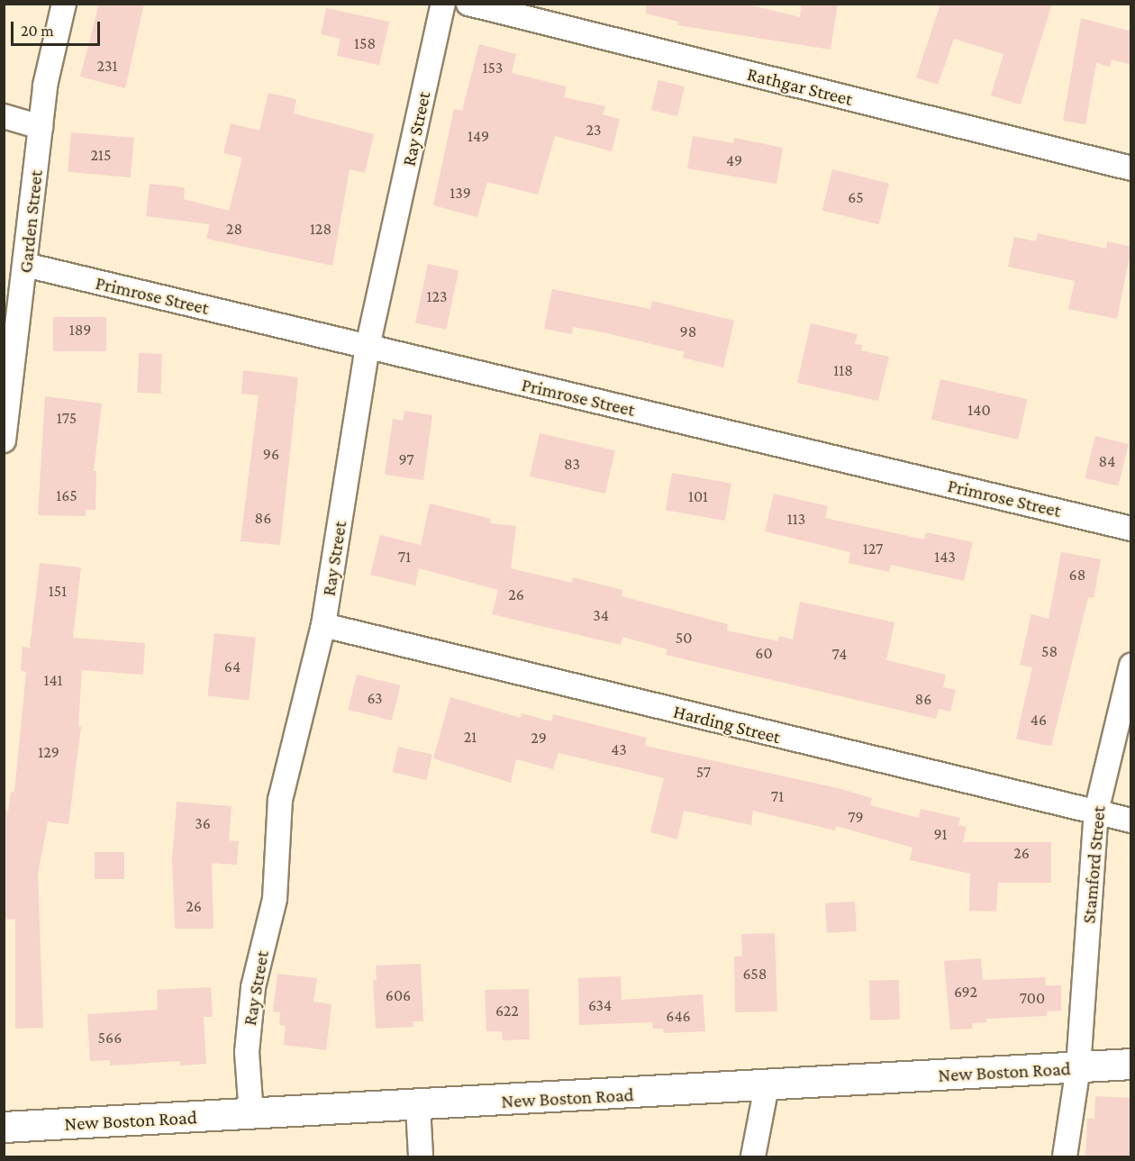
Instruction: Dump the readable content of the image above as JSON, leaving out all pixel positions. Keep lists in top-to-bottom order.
{
  "streets": {
    "street": [
      "Rathgar Street",
      "Ray Street",
      "Garden Street",
      "Primrose Street",
      "Harding Street",
      "Stamford Street",
      "New Boston Road"
    ]
  },
  "crossings": [
    ["Ray Street", "Primrose Street"],
    ["Ray Street", "Harding Street"],
    ["Ray Street", "New Boston Road"],
    ["Garden Street", "Primrose Street"],
    ["Harding Street", "Stamford Street"],
    ["Stamford Street", "New Boston Road"]
  ],
  "house_numbers": [
    "158",
    "231",
    "153",
    "23",
    "149",
    "215",
    "49",
    "139",
    "65",
    "28",
    "128",
    "123",
    "189",
    "98",
    "118",
    "140",
    "175",
    "96",
    "97",
    "84",
    "83",
    "165",
    "101",
    "86",
    "113",
    "127",
    "71",
    "143",
    "68",
    "151",
    "26",
    "34",
    "50",
    "58",
    "60",
    "74",
    "64",
    "141",
    "63",
    "86",
    "46",
    "21",
    "29",
    "43",
    "129",
    "57",
    "71",
    "79",
    "36",
    "91",
    "26",
    "26",
    "658",
    "692",
    "606",
    "700",
    "634",
    "622",
    "646",
    "566"
  ],
  "scale_bar": "20 m"
}
